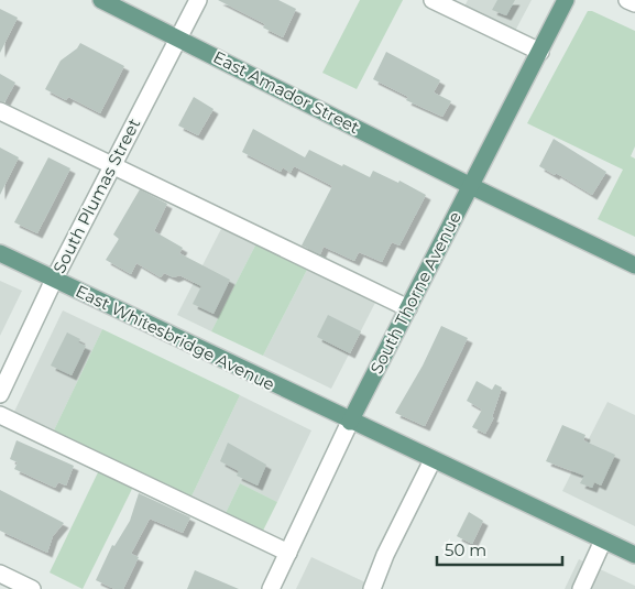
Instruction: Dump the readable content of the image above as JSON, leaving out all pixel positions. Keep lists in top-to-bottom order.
{
  "streets": {
    "main road": ["East Amador Street", "South Thorne Avenue", "East Whitesbridge Avenue"],
    "street": ["South Plumas Street"]
  },
  "crossings": [
    ["East Amador Street", "South Plumas Street"],
    ["East Amador Street", "South Thorne Avenue"],
    ["South Plumas Street", "East Whitesbridge Avenue"],
    ["South Thorne Avenue", "East Whitesbridge Avenue"]
  ],
  "scale_bar": "50 m"
}
